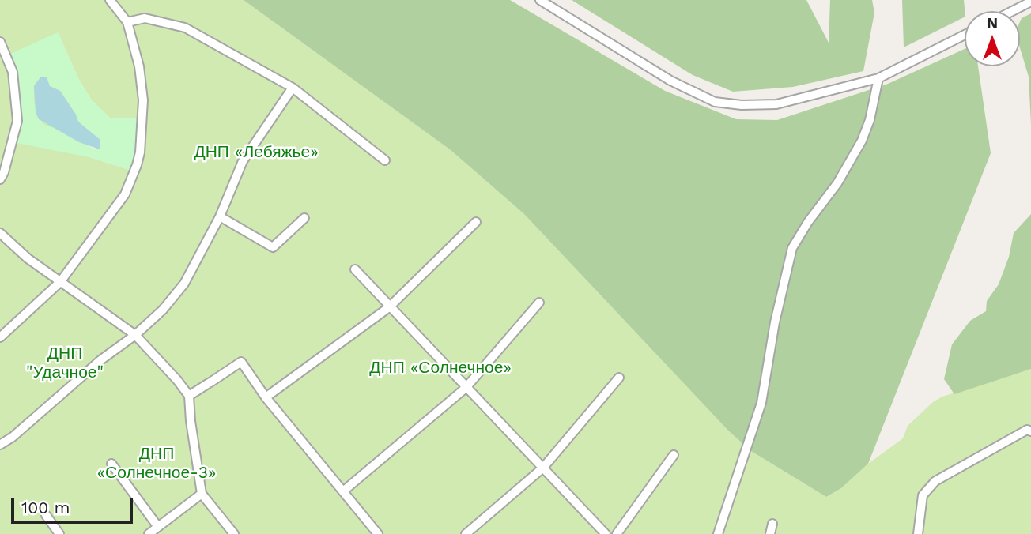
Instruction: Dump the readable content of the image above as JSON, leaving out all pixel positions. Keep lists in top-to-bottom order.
{
  "parks": [
    "ДНП «Лебяжье»",
    "ДНП \"Удачное\"",
    "ДНП «Солнечное»",
    "ДНП «Солнечное-3»"
  ],
  "scale_bar": "100 m",
  "north": "top"
}
